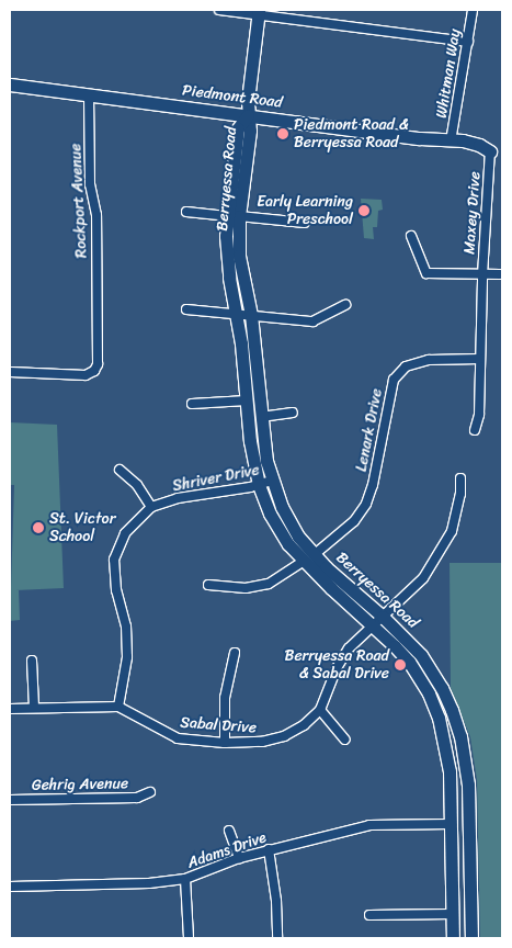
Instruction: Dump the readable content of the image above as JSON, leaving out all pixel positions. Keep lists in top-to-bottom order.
{
  "streets": {
    "main road": ["Piedmont Road", "Berryessa Road"],
    "street": [
      "Whitman Way",
      "Rockport Avenue",
      "Maxey Drive",
      "Lenark Drive",
      "Shriver Drive",
      "Sabal Drive",
      "Gehrig Avenue",
      "Adams Drive"
    ]
  },
  "crossings": [
    ["Whitman Way", "Piedmont Road"],
    ["Piedmont Road", "Berryessa Road"],
    ["Piedmont Road", "Rockport Avenue"],
    ["Piedmont Road", "Maxey Drive"],
    ["Berryessa Road", "Lenark Drive"],
    ["Berryessa Road", "Shriver Drive"],
    ["Berryessa Road", "Sabal Drive"],
    ["Berryessa Road", "Adams Drive"],
    ["Maxey Drive", "Lenark Drive"],
    ["Shriver Drive", "Sabal Drive"]
  ],
  "places": [
    "Piedmont Road & Berryessa Road",
    "Early Learning Preschool",
    "St. Victor School",
    "Berryessa Road & Sabal Drive"
  ]
}
